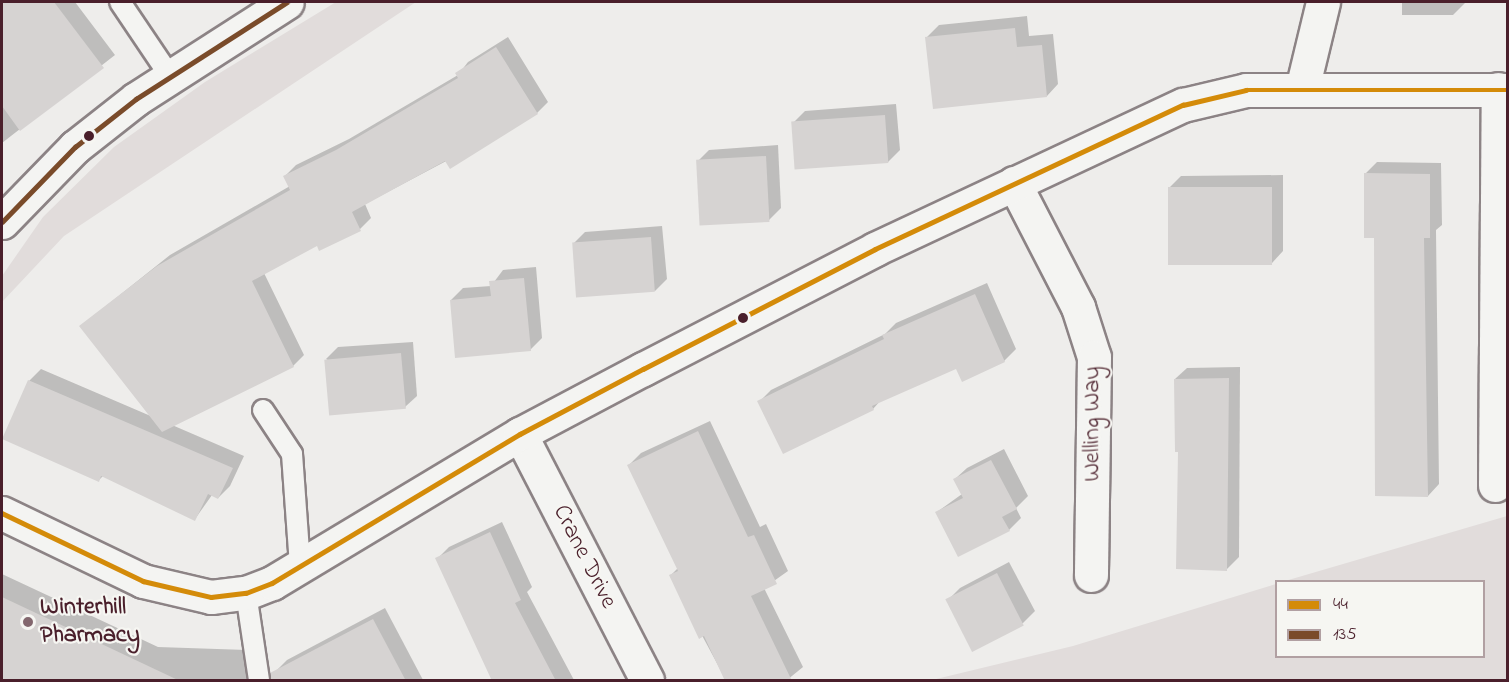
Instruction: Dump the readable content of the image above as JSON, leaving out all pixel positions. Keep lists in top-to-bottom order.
{
  "streets": {
    "street": ["Welling Way", "Crane Drive"]
  },
  "places": ["Winterhill Pharmacy"],
  "lines": ["transit line 135", "transit line 44"],
  "legend": ["44", "135"]
}
